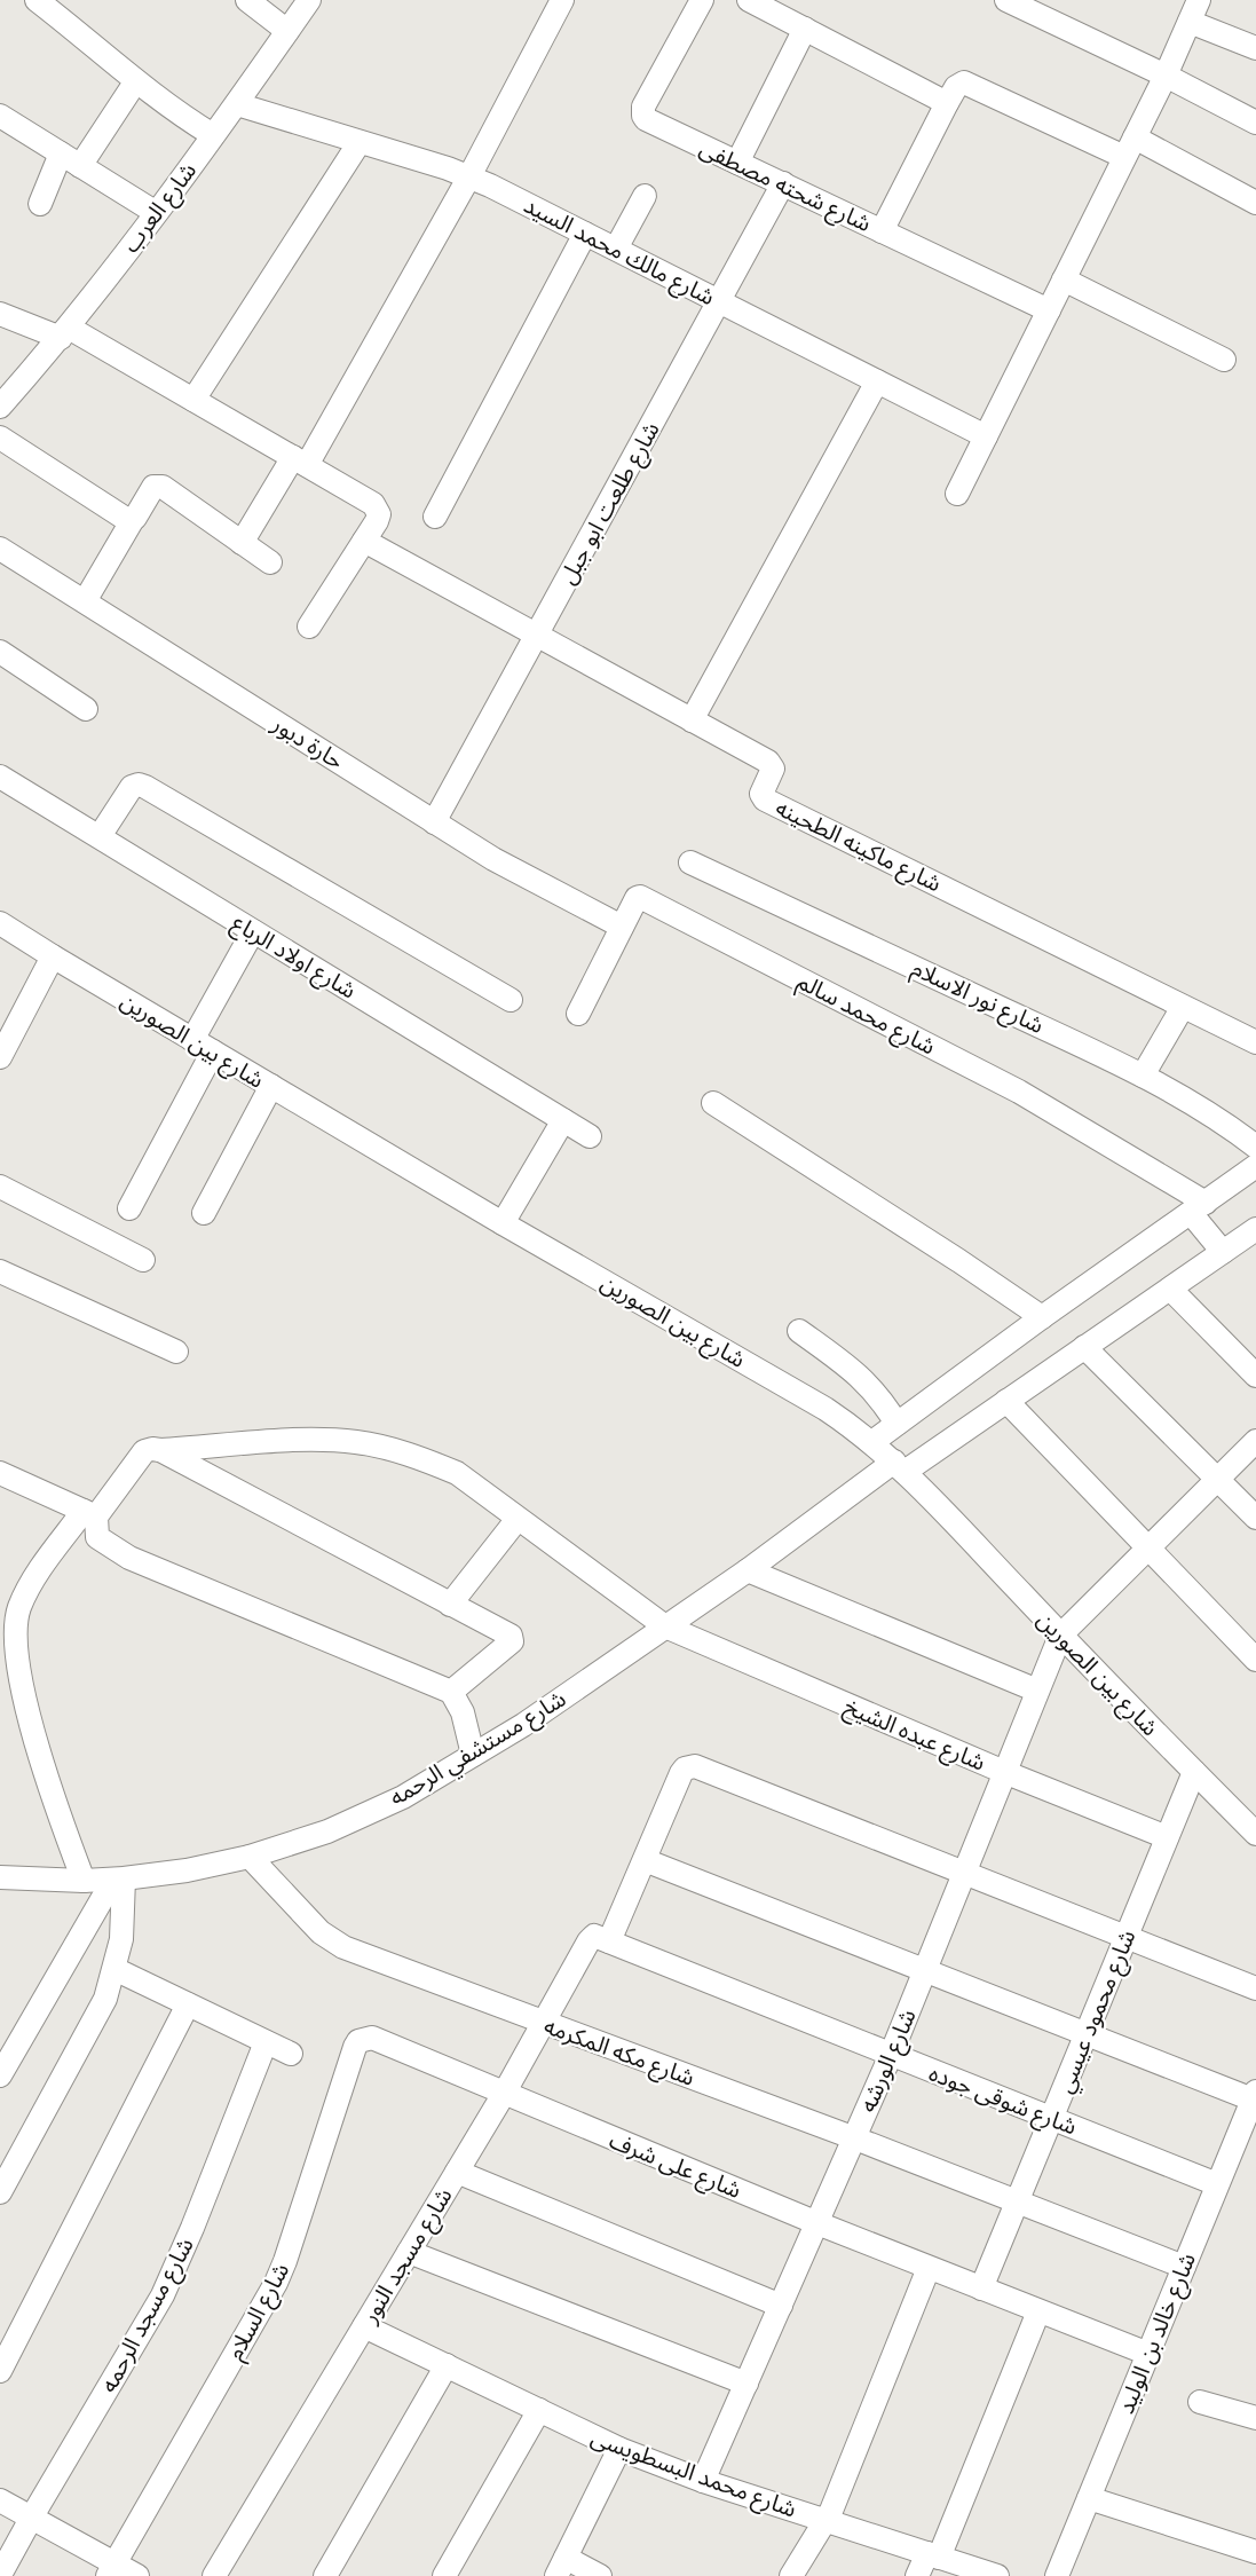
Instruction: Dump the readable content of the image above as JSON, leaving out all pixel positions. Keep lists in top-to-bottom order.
{
  "streets": {
    "street": [
      "شارع شحته مصطفى",
      "شارع العرب",
      "شارع مالك محمد السيد",
      "شارع طلعت ابو جبل",
      "حارة دبور",
      "شارع ماكينه الطحينه",
      "شارع اولاد الرباع",
      "شارع نور الاسلام",
      "شارع محمد سالم",
      "شارع بين الصورين",
      "شارع عبده الشيخ",
      "شارع مستشفي الرحمه",
      "شارع محمود عيسي",
      "شارع مكه المكرمه",
      "شارع الورشه",
      "شارع شوقى جوده",
      "شارع على شرف",
      "شارع مسجد النور",
      "شارع السلام",
      "شارع مسجد الرحمه",
      "شارع خالد بن الوليد",
      "شارع محمد البسطويسى"
    ]
  },
  "crossings": [
    ["شارع شحته مصطفى", "شارع طلعت ابو جبل"],
    ["شارع العرب", "شارع مالك محمد السيد"],
    ["شارع مالك محمد السيد", "شارع طلعت ابو جبل"],
    ["شارع طلعت ابو جبل", "حارة دبور"],
    ["شارع طلعت ابو جبل", "شارع ماكينه الطحينه"],
    ["حارة دبور", "شارع محمد سالم"],
    ["شارع بين الصورين", "شارع مستشفي الرحمه"],
    ["شارع بين الصورين", "شارع محمود عيسي"],
    ["شارع بين الصورين", "شارع الورشه"],
    ["شارع عبده الشيخ", "شارع مستشفي الرحمه"],
    ["شارع عبده الشيخ", "شارع محمود عيسي"],
    ["شارع عبده الشيخ", "شارع الورشه"],
    ["شارع مستشفي الرحمه", "شارع مكه المكرمه"],
    ["شارع محمود عيسي", "شارع مكه المكرمه"],
    ["شارع محمود عيسي", "شارع شوقى جوده"],
    ["شارع محمود عيسي", "شارع على شرف"],
    ["شارع مكه المكرمه", "شارع الورشه"],
    ["شارع مكه المكرمه", "شارع مسجد النور"],
    ["شارع مكه المكرمه", "شارع خالد بن الوليد"],
    ["شارع الورشه", "شارع شوقى جوده"],
    ["شارع الورشه", "شارع على شرف"],
    ["شارع الورشه", "شارع محمد البسطويسى"],
    ["شارع شوقى جوده", "شارع مسجد النور"],
    ["شارع شوقى جوده", "شارع خالد بن الوليد"],
    ["شارع على شرف", "شارع مسجد النور"],
    ["شارع على شرف", "شارع السلام"],
    ["شارع على شرف", "شارع خالد بن الوليد"],
    ["شارع مسجد النور", "شارع محمد البسطويسى"]
  ]
}
